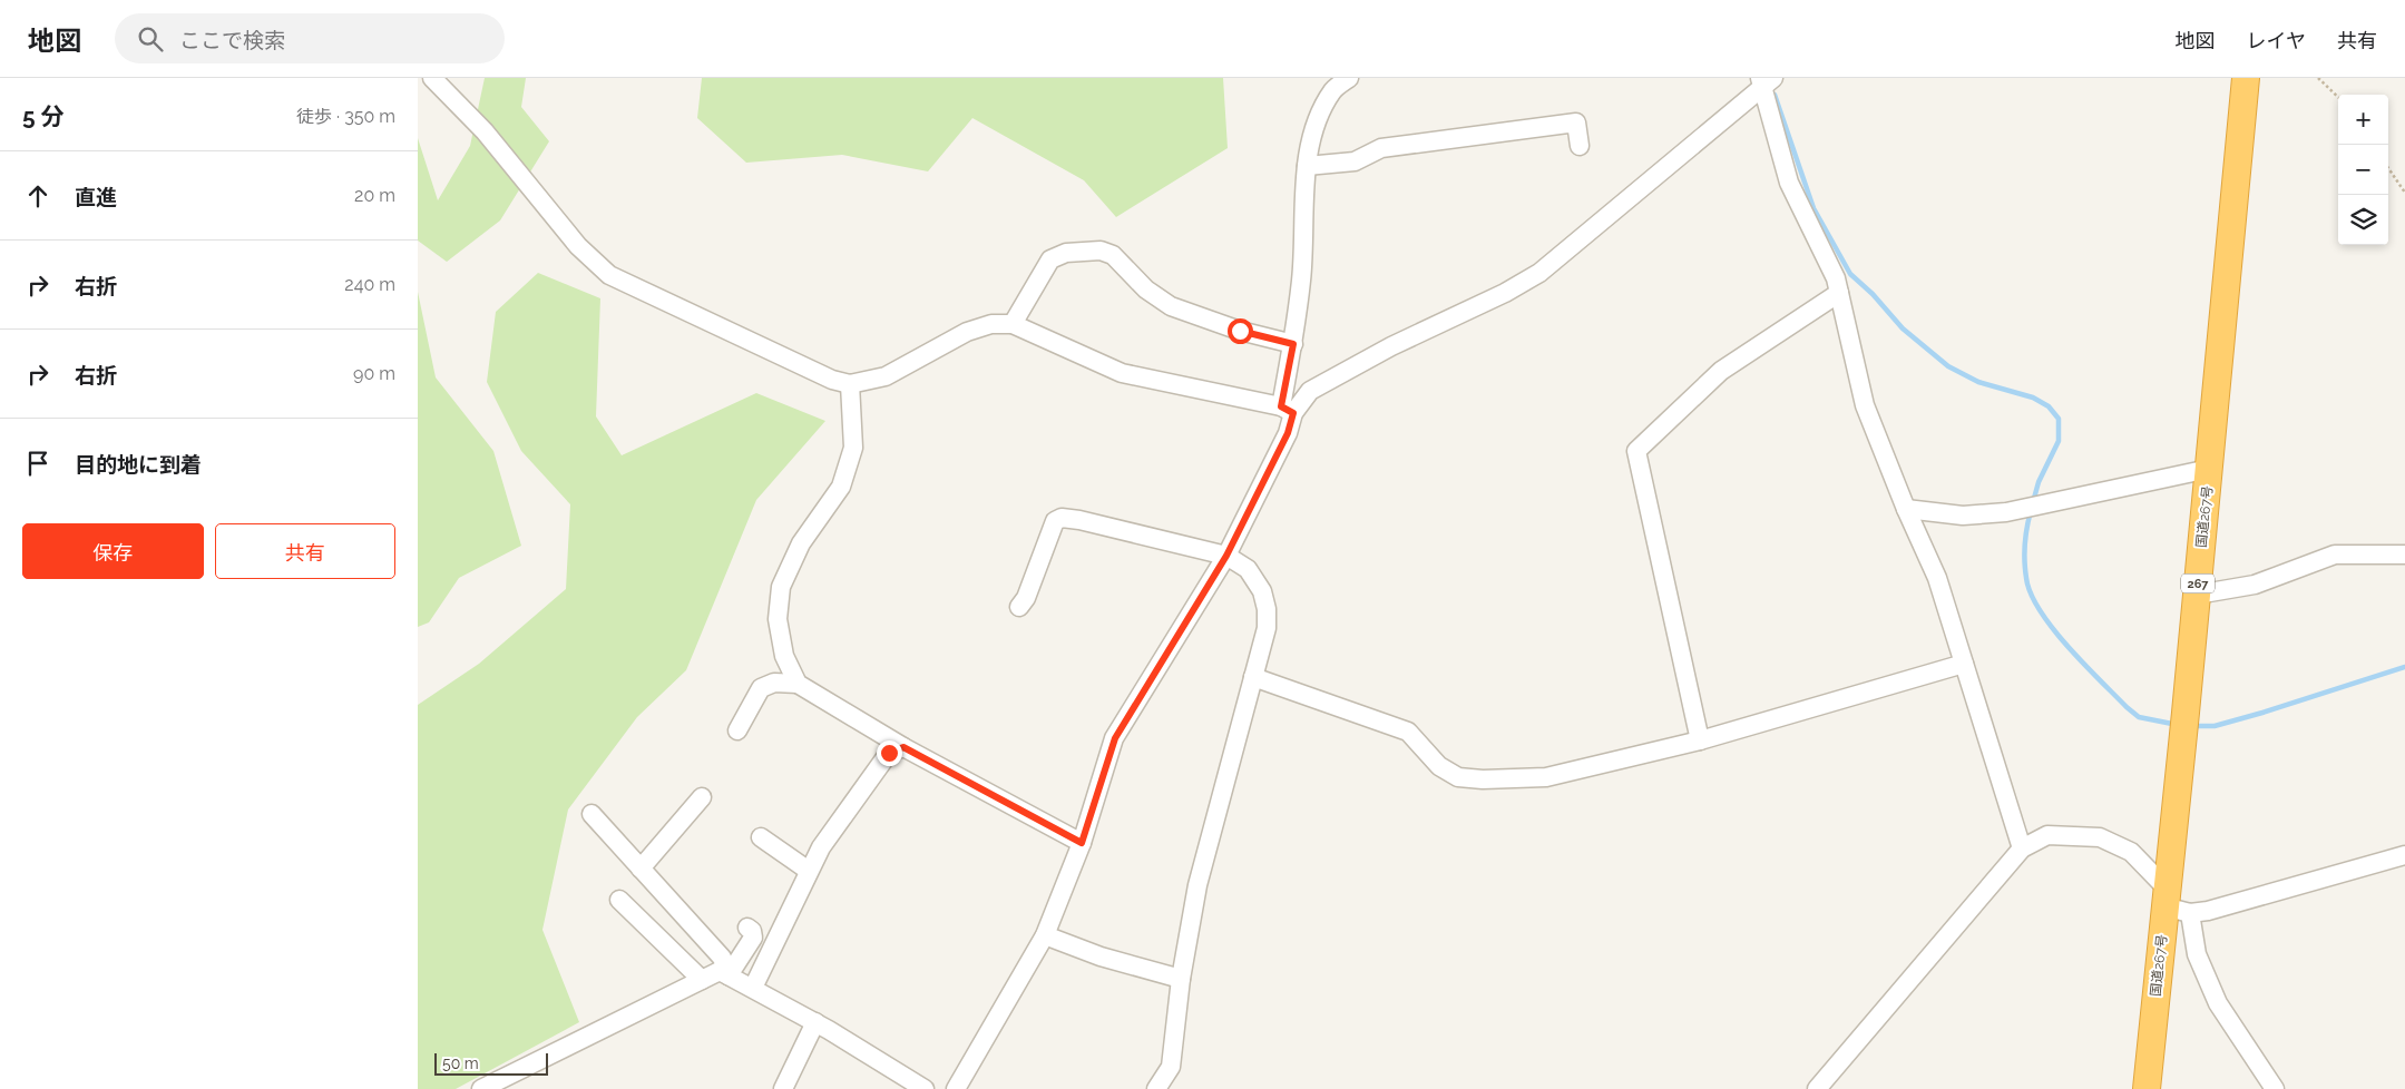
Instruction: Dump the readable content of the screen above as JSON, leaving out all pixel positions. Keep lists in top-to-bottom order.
{
  "streets": {
    "highway": ["国道267号", "267"]
  },
  "scale_bar": "50 m",
  "page": {
    "header": "地図",
    "search": "ここで検索",
    "nav": ["地図", "レイヤ", "共有"],
    "heading": ["5 分", "徒歩 · 350 m"],
    "map_buttons": ["+", "−"],
    "list": [
      ["直進", "20 m"],
      ["右折", "240 m"],
      ["右折", "90 m"],
      "目的地に到着"
    ],
    "buttons": ["保存", "共有"],
    "scale": "50 m"
  }
}
